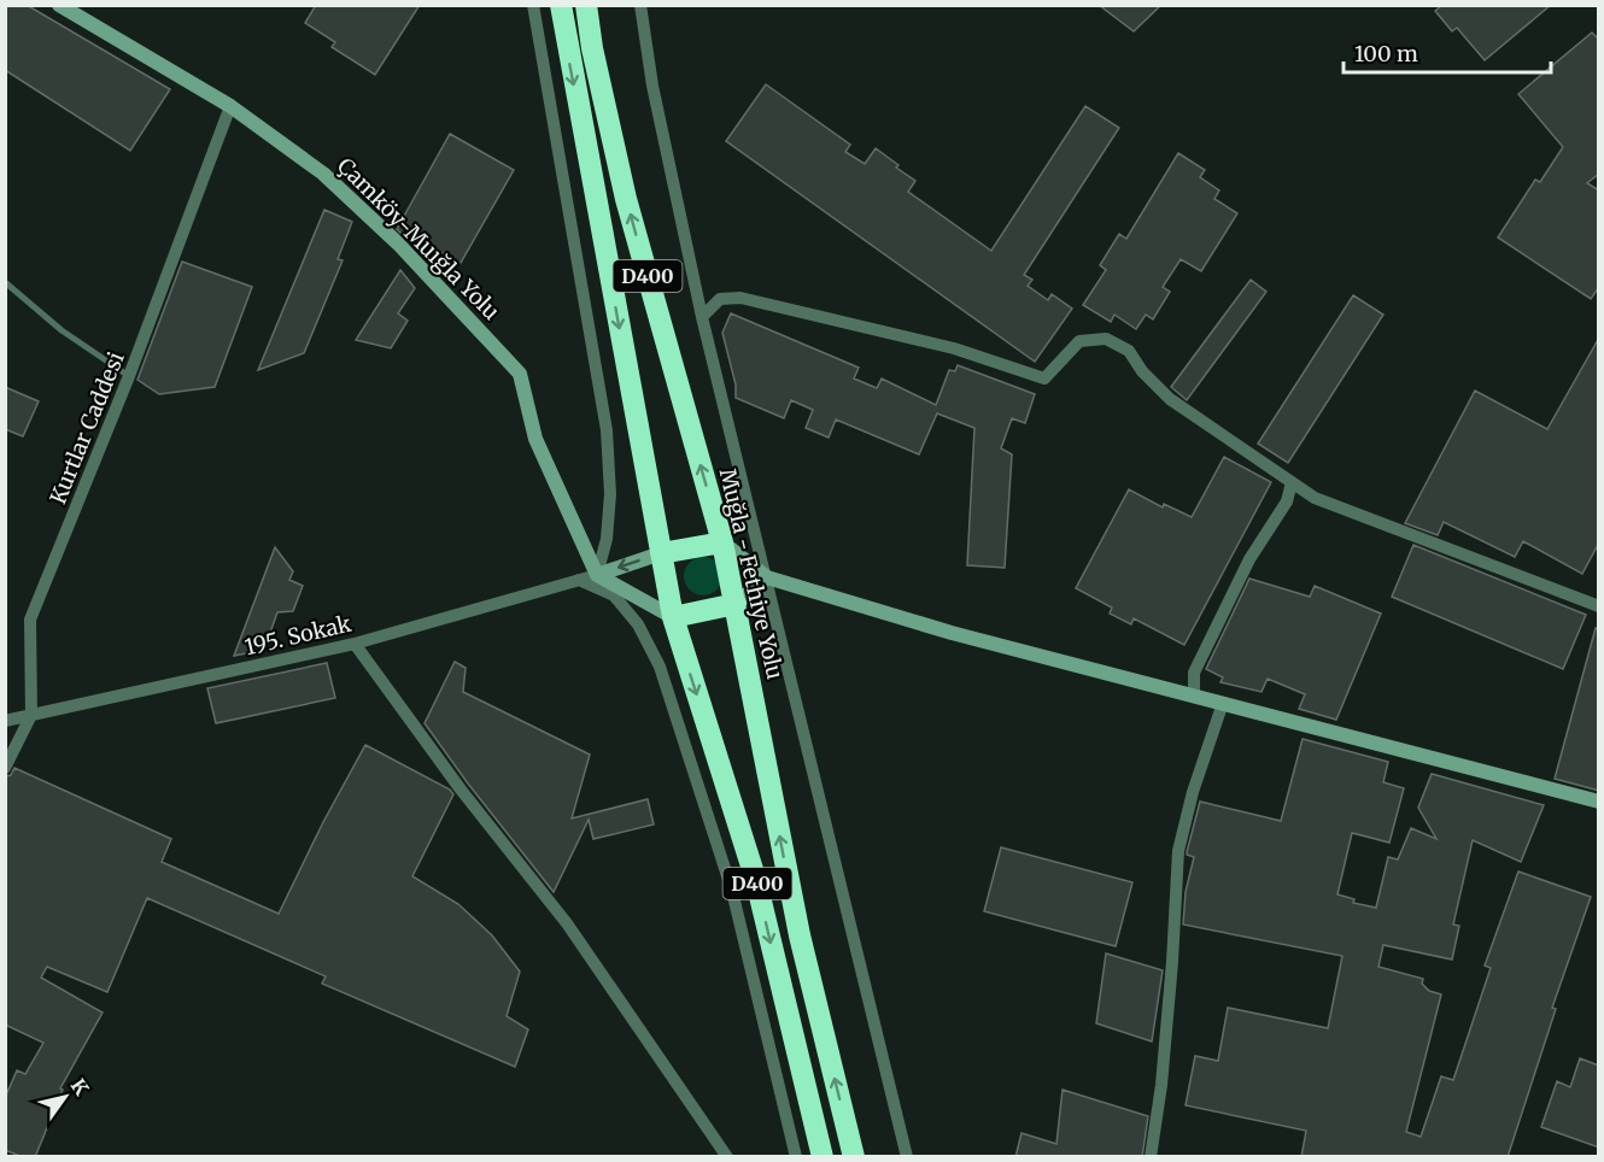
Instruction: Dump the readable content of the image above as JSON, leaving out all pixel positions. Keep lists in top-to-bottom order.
{
  "streets": {
    "highway": ["D400", "Muğla - Fethiye Yolu"],
    "street": ["Çamköy-Muığla Yolu", "Kurtlar Caddesi", "195. Sokak"]
  },
  "crossings": [
    ["Çamköy-Muığla Yolu", "Kurtlar Caddesi"],
    ["Çamköy-Muığla Yolu", "195. Sokak"],
    ["Kurtlar Caddesi", "195. Sokak"]
  ],
  "scale_bar": "100 m",
  "north": "top right"
}
